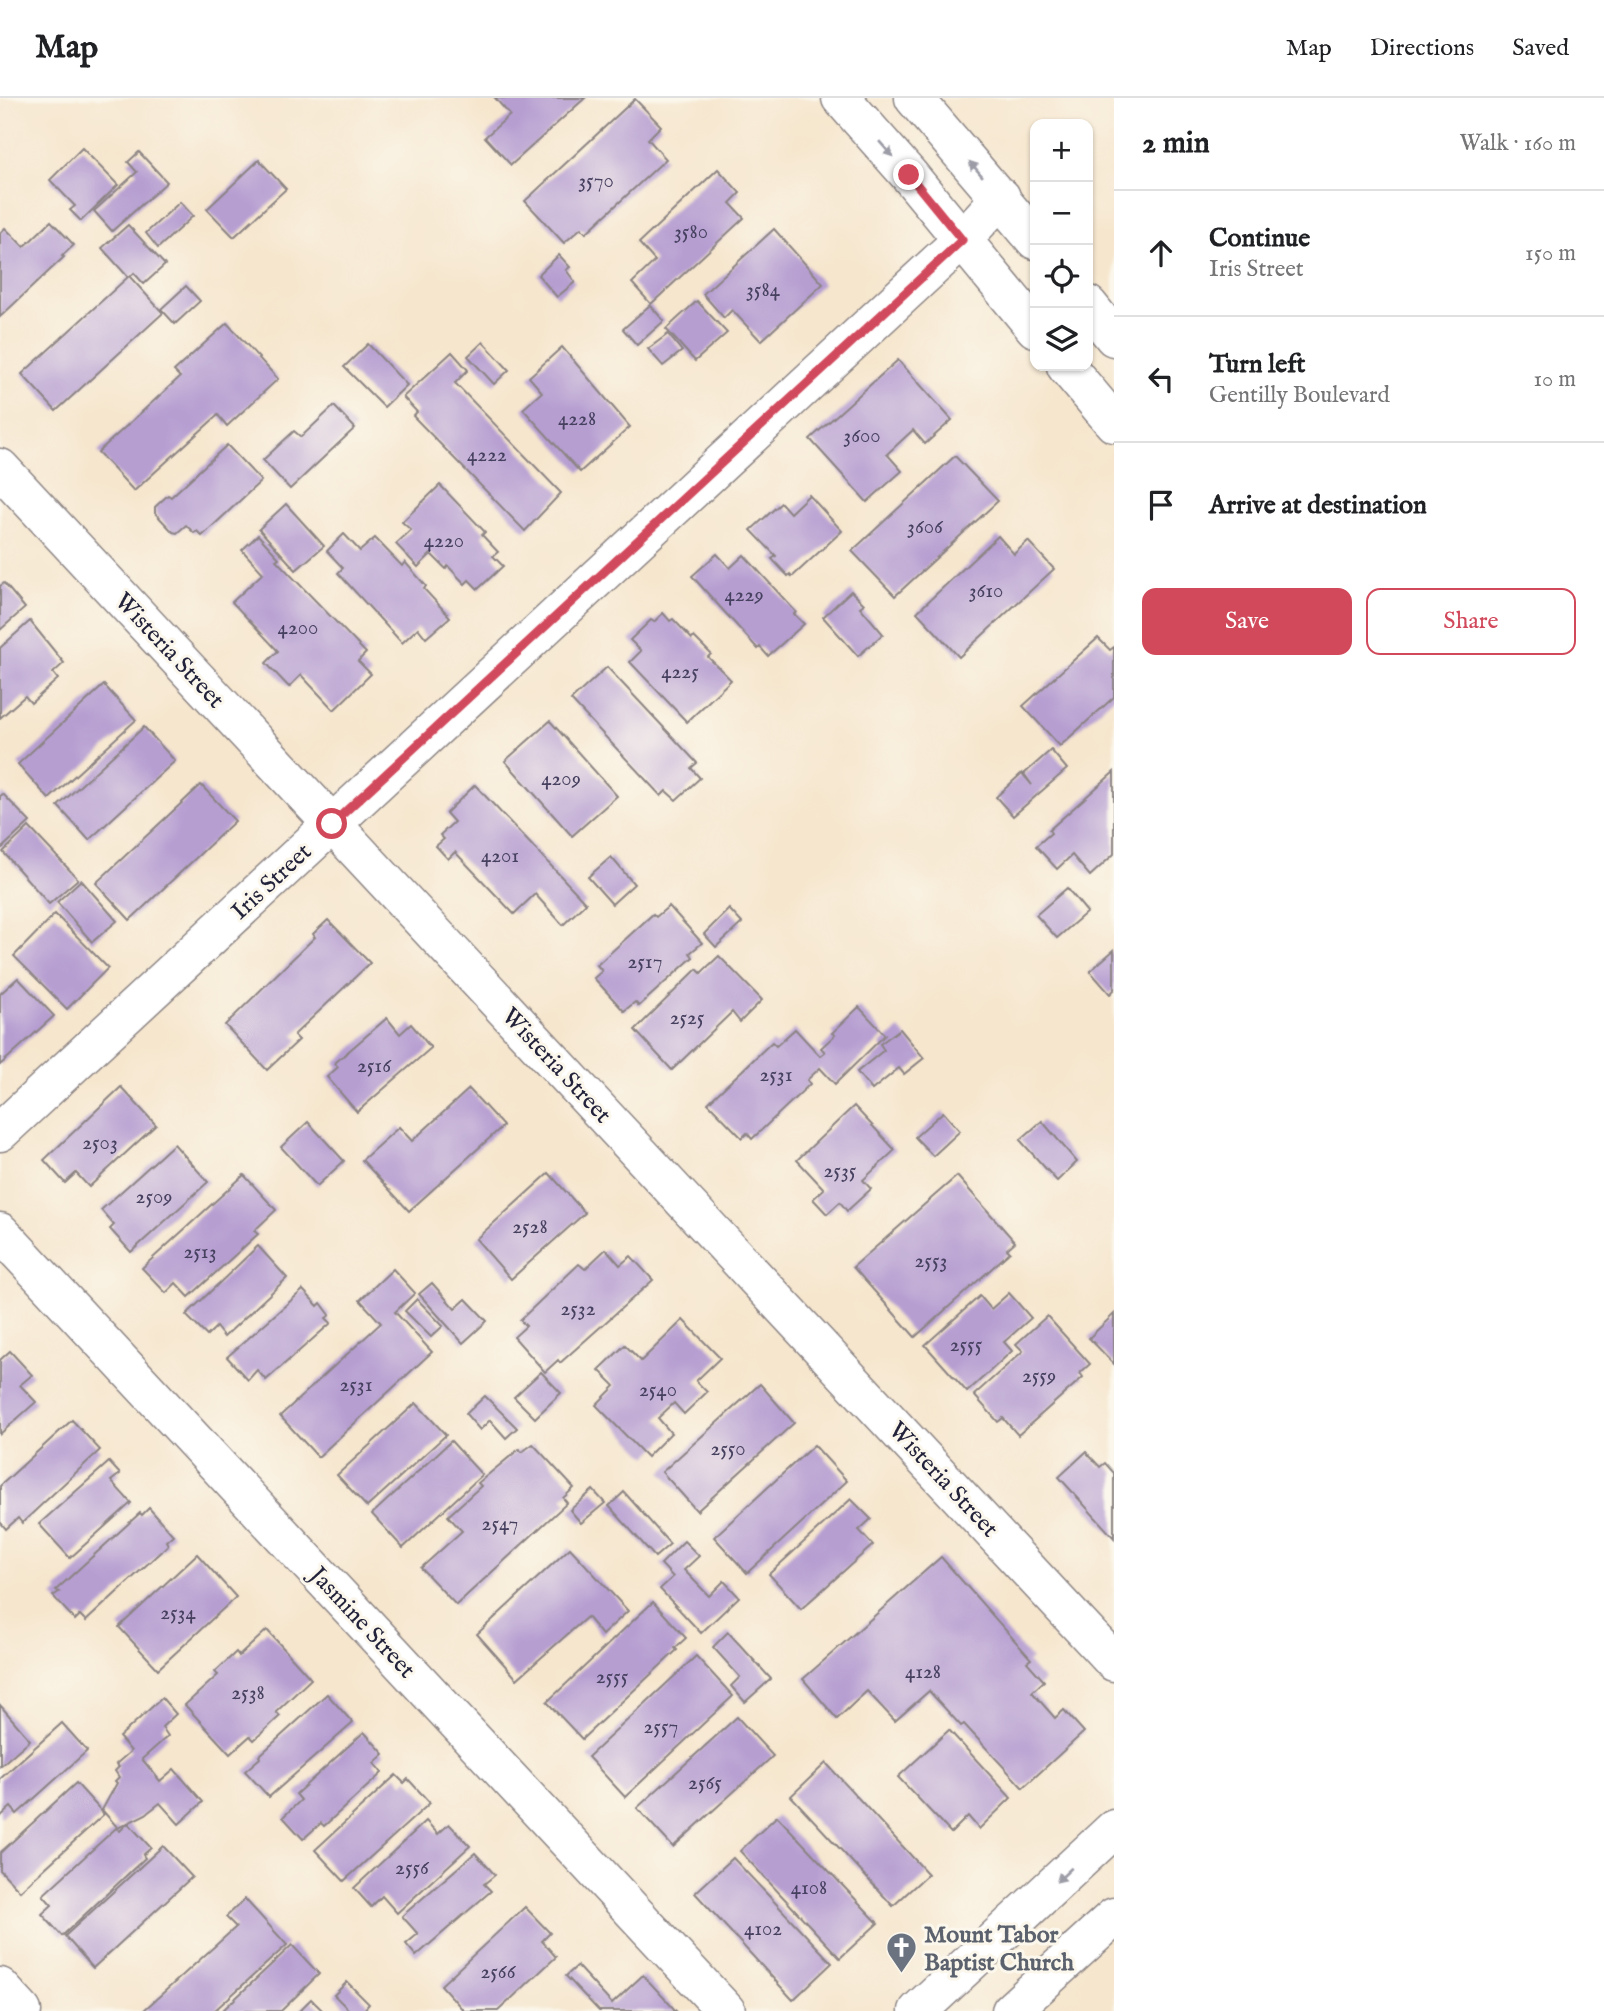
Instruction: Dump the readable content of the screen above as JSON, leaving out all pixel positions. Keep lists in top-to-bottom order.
{
  "streets": {
    "street": ["Wisteria Street", "Iris Street", "Jasmine Street"]
  },
  "crossings": [
    ["Wisteria Street", "Iris Street"]
  ],
  "places": {
    "church": ["Mount Tabor Baptist Church"]
  },
  "house_numbers": [
    "3570",
    "3580",
    "3584",
    "4228",
    "3600",
    "4222",
    "3606",
    "4220",
    "3610",
    "4229",
    "4200",
    "4225",
    "4209",
    "4201",
    "2517",
    "2525",
    "2516",
    "2531",
    "2503",
    "2535",
    "2509",
    "2528",
    "2513",
    "2553",
    "2532",
    "2555",
    "2559",
    "2531",
    "2540",
    "2550",
    "2547",
    "2534",
    "4128",
    "2555",
    "2538",
    "2557",
    "2565",
    "2556",
    "4108",
    "4102",
    "2566"
  ],
  "page": {
    "header": "Map",
    "nav": ["Map", "Directions", "Saved"],
    "heading": ["2 min", "Walk · 160 m"],
    "map_buttons": ["+", "−"],
    "list": [
      ["Continue", "Iris Street", "150 m"],
      ["Turn left", "Gentilly Boulevard", "10 m"],
      "Arrive at destination"
    ],
    "buttons": ["Save", "Share"]
  }
}
